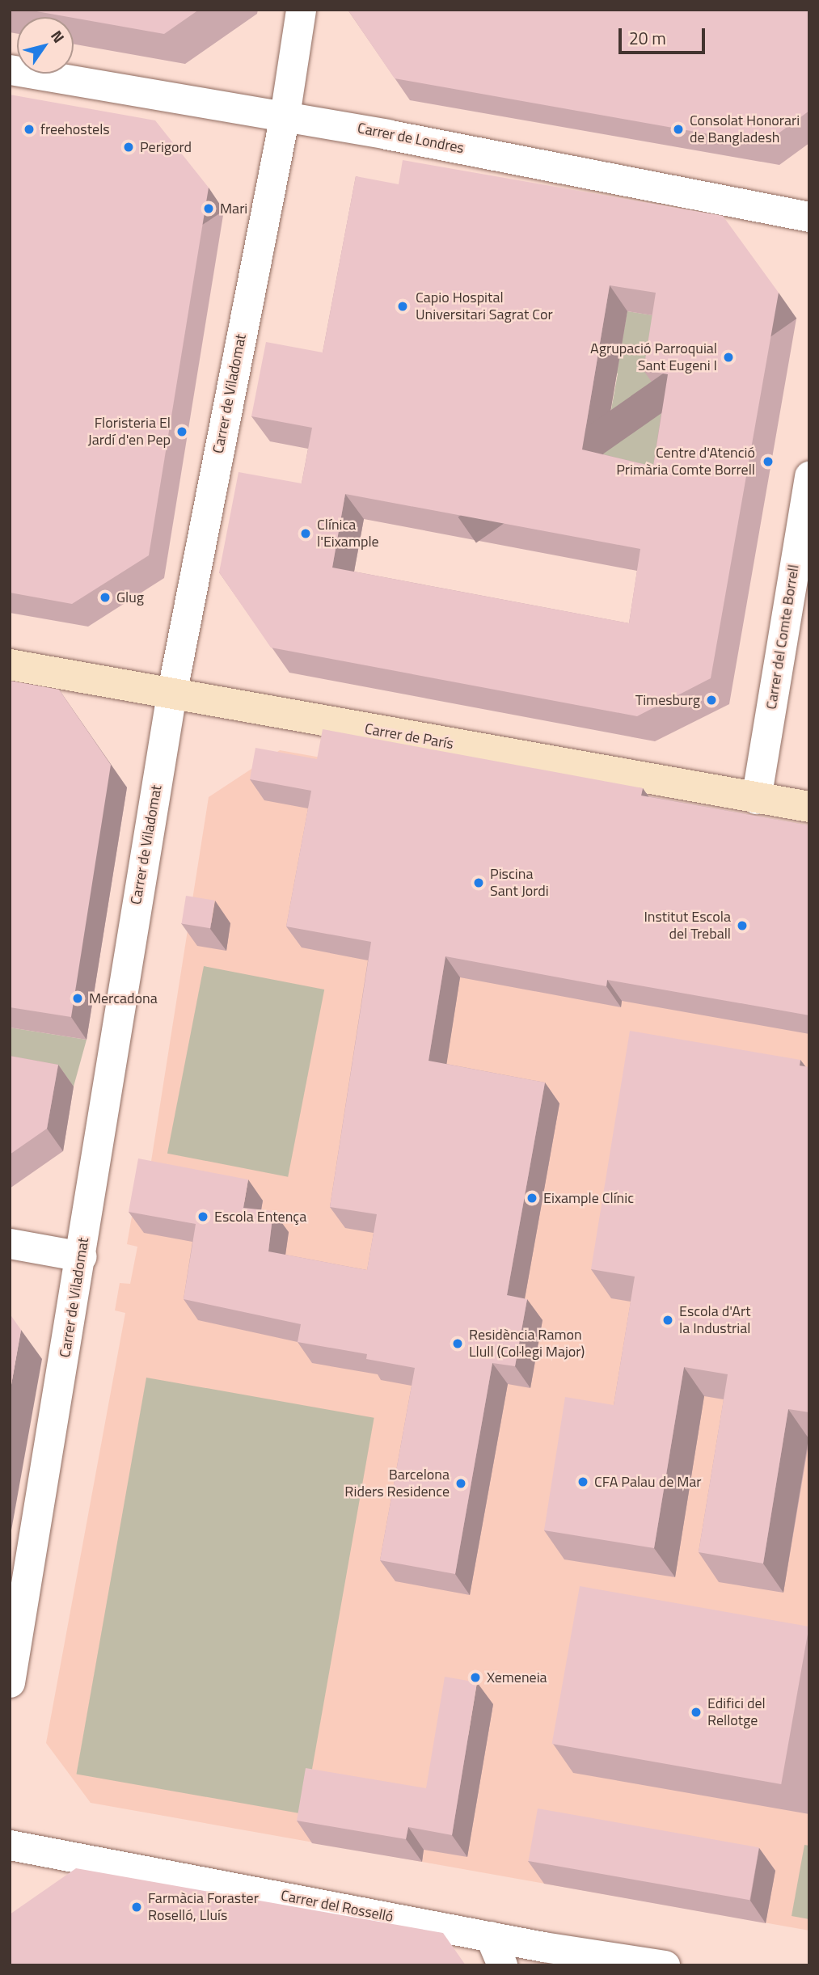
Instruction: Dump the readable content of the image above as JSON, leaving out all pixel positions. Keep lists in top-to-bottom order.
{
  "streets": {
    "main road": ["Carrer de París"],
    "street": [
      "Carrer de Londres",
      "Carrer de Viladomat",
      "Carrer del Comte Borrell",
      "Carrer del Rosselló"
    ]
  },
  "crossings": [
    ["Carrer de Londres", "Carrer de Viladomat"],
    ["Carrer de Viladomat", "Carrer de París"],
    ["Carrer del Comte Borrell", "Carrer de París"]
  ],
  "places": [
    "freehostels",
    "Consolat Honorari de Bangladesh",
    "Perigord",
    "Mari",
    "Capio Hospital Universitari Sagrat Cor",
    "Agrupació Parroquial Sant Eugeni I",
    "Floristeria El Jardí d'en Pep",
    "Centre d'Atenció Primària Comte Borrell",
    "Clínica l'Eixample",
    "Glug",
    "Timesburg",
    "Piscina Sant Jordi",
    "Institut Escola del Treball",
    "Mercadona",
    "Eixample Clínic",
    "Escola Entença",
    "Escola d'Art la Industrial",
    "Residència Ramon Llull (Col·legi Major)",
    "CFA Palau de Mar",
    "Barcelona Riders Residence",
    "Xemeneia",
    "Edifici del Rellotge",
    "Farmàcia Foraster Roselló, Lluís"
  ],
  "scale_bar": "20 m",
  "north": "top right"
}
